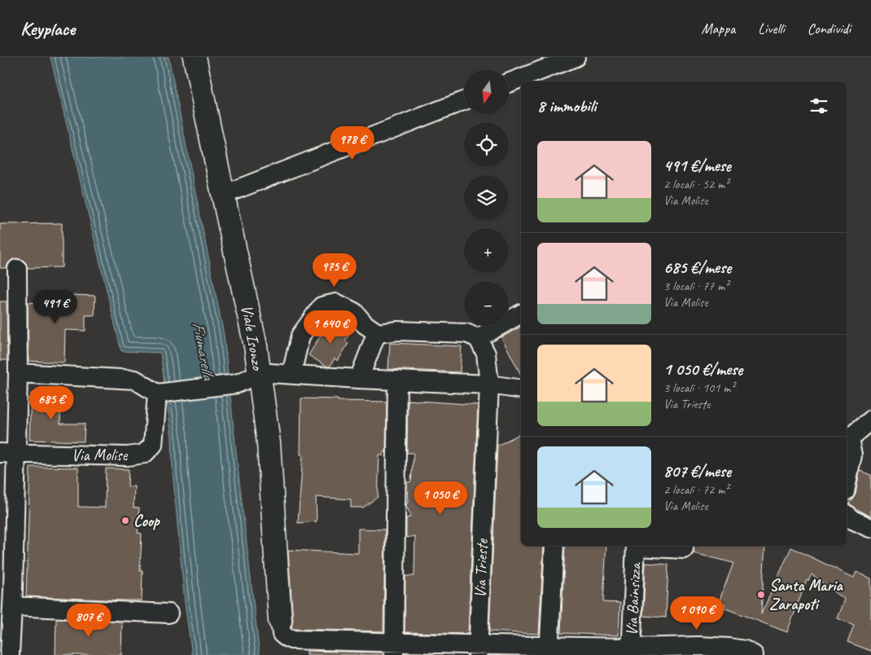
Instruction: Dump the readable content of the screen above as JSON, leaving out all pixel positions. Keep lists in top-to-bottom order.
{
  "streets": {
    "street": [
      "Viale Isonzo",
      "Via Molise",
      "Via Trieste",
      "Via Bainsizza"
    ]
  },
  "water": ["Fiumarella"],
  "places": ["Coop", "Santa Maria Zarapoti"],
  "north": "bottom",
  "page": {
    "header": "Keyplace",
    "nav": ["Mappa", "Livelli", "Condividi"],
    "map_buttons": ["+", "−"],
    "heading": "8 immobili",
    "price": [
      "978 €",
      "975 €",
      "491 €",
      "1 640 €",
      "685 €",
      "1 050 €",
      "1 090 €",
      "807 €"
    ],
    "list": [
      {
        "name": "491 €/mese",
        "note": "2 locali · 52 m² · Via Molise"
      },
      {
        "name": "685 €/mese",
        "note": "3 locali · 77 m² · Via Molise"
      },
      {
        "name": "1 050 €/mese",
        "note": "3 locali · 101 m² · Via Trieste"
      },
      {
        "name": "807 €/mese",
        "note": "2 locali · 72 m² · Via Molise"
      }
    ]
  }
}
